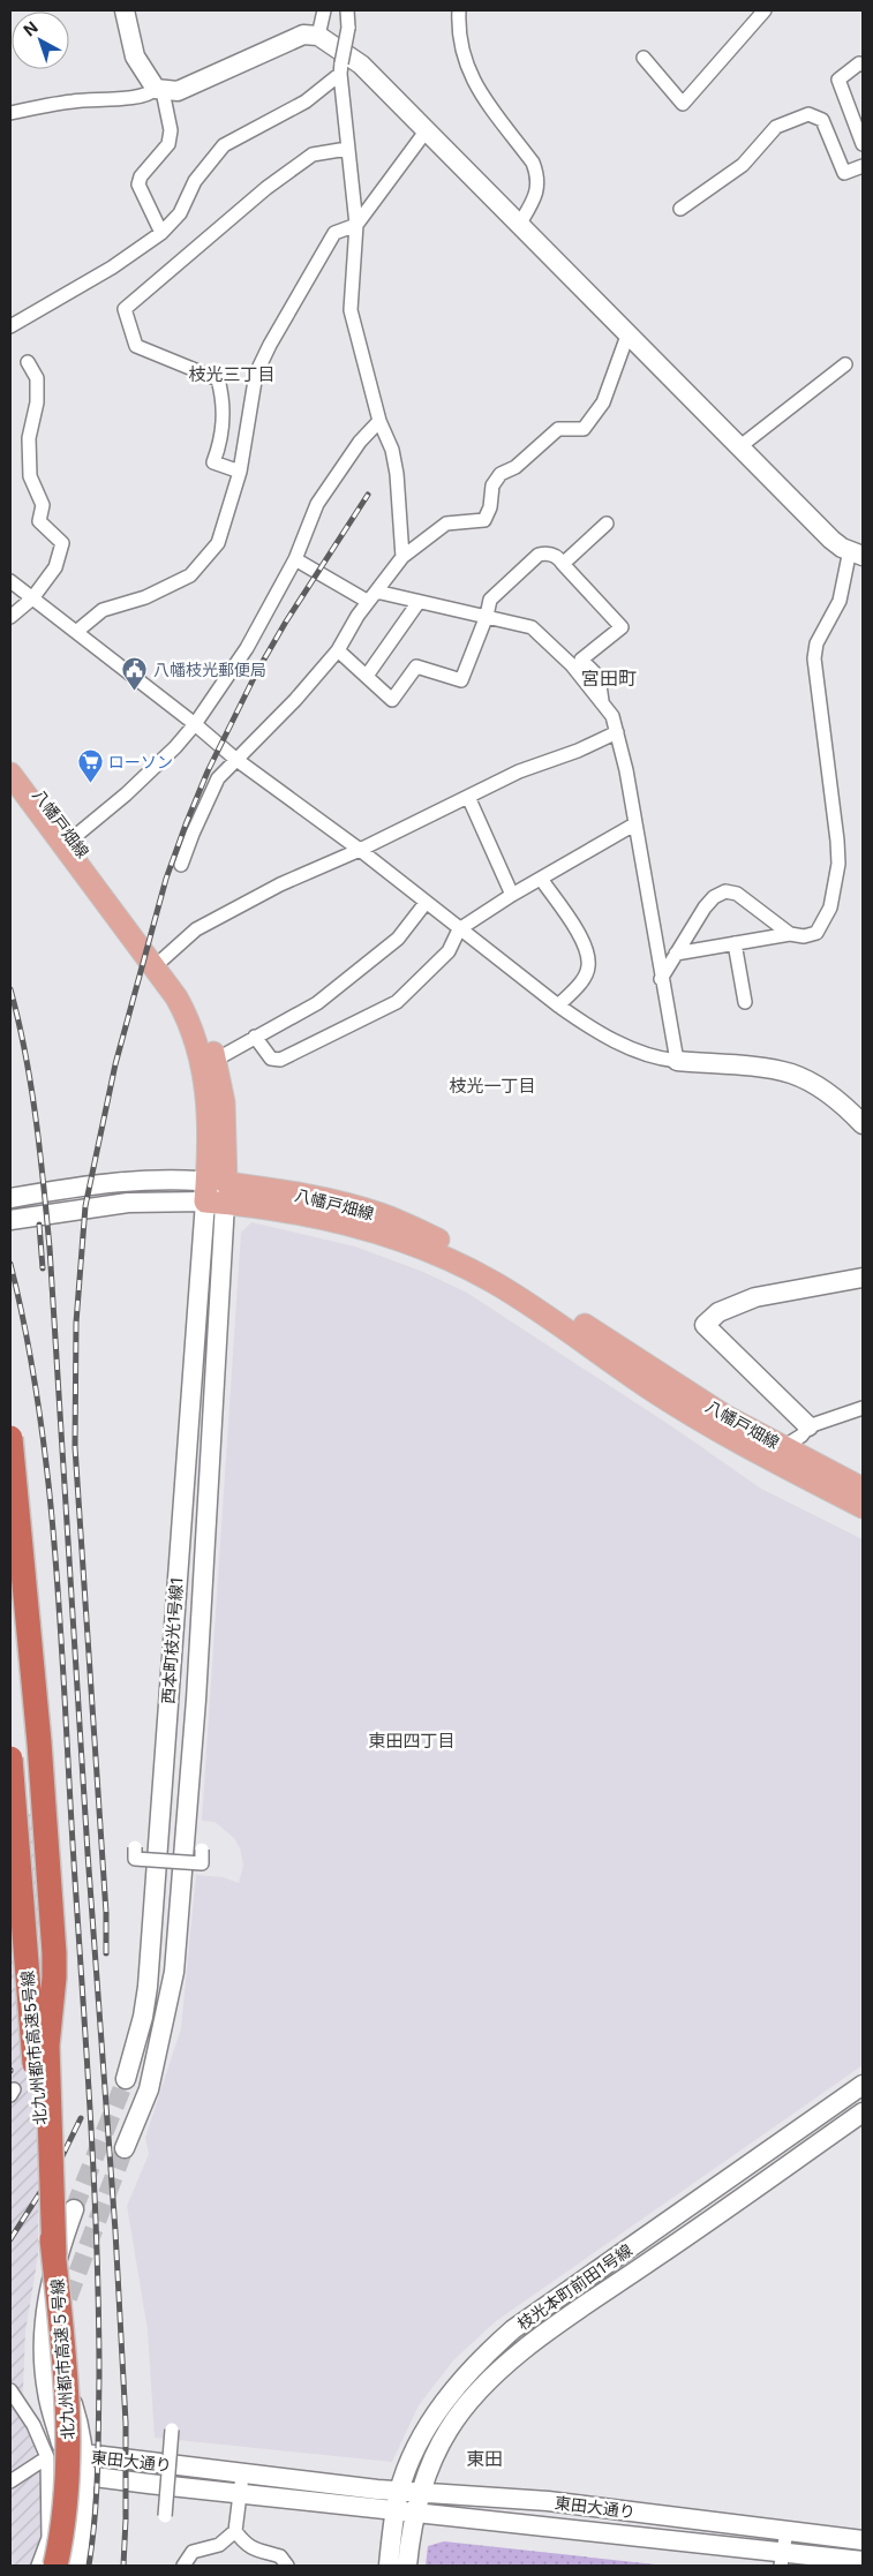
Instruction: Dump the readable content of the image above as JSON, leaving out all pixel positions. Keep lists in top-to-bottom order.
{
  "streets": {
    "highway": ["北九州都市高速5号線", "北九州都市高速５号線"],
    "main road": ["八幡戸畑線"],
    "street": ["西本町枝光1号線1", "枝光本町前田1号線", "東田大通り"]
  },
  "crossings": [
    ["八幡戸畑線", "西本町枝光1号線1"],
    ["北九州都市高速5号線", "北九州都市高速５号線"],
    ["枝光本町前田1号線", "東田大通り"]
  ],
  "districts": [
    "枝光三丁目",
    "宮田町",
    "枝光一丁目",
    "東田四丁目",
    "東田"
  ],
  "places": {
    "public building": ["八幡枝光郵便局"],
    "supermarket": ["ローソン"]
  },
  "north": "top left"
}
